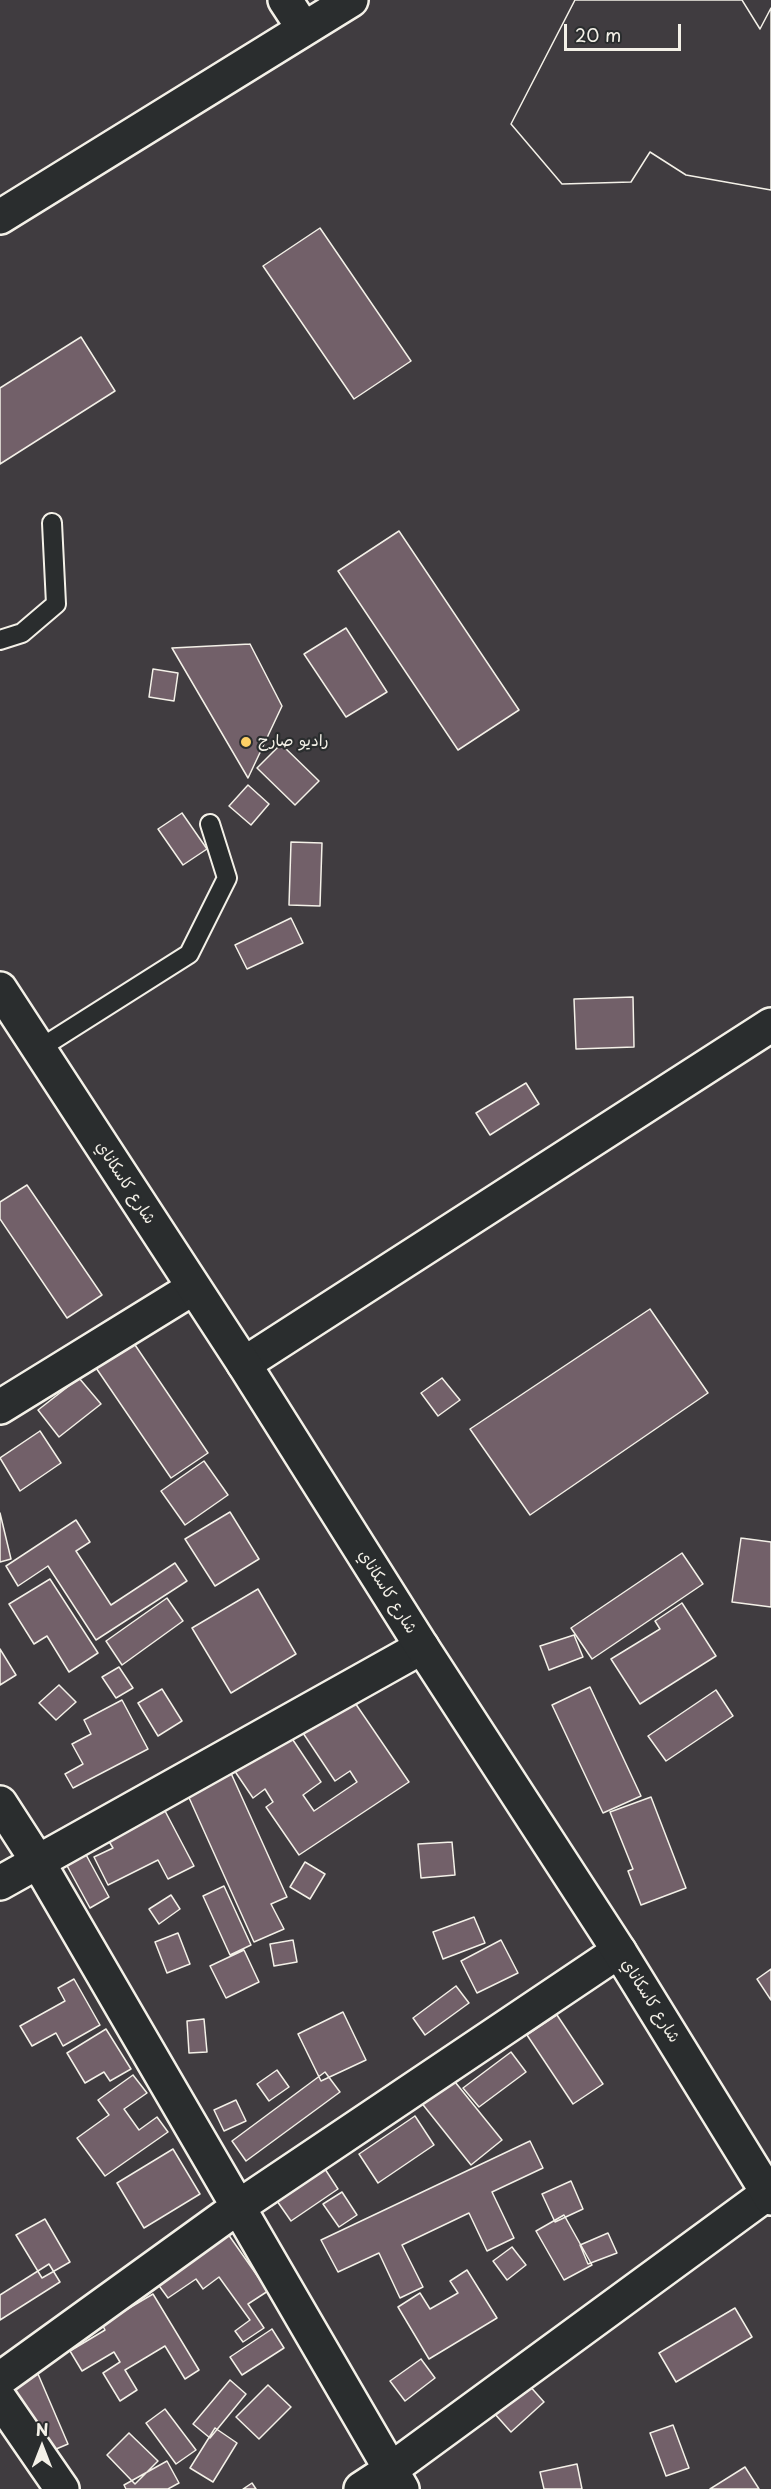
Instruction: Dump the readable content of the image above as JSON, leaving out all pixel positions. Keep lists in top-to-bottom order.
{
  "streets": {
    "street": ["شارع كاسكاناي"]
  },
  "places": ["راديو صارح"],
  "scale_bar": "20 m",
  "north": "top"
}
